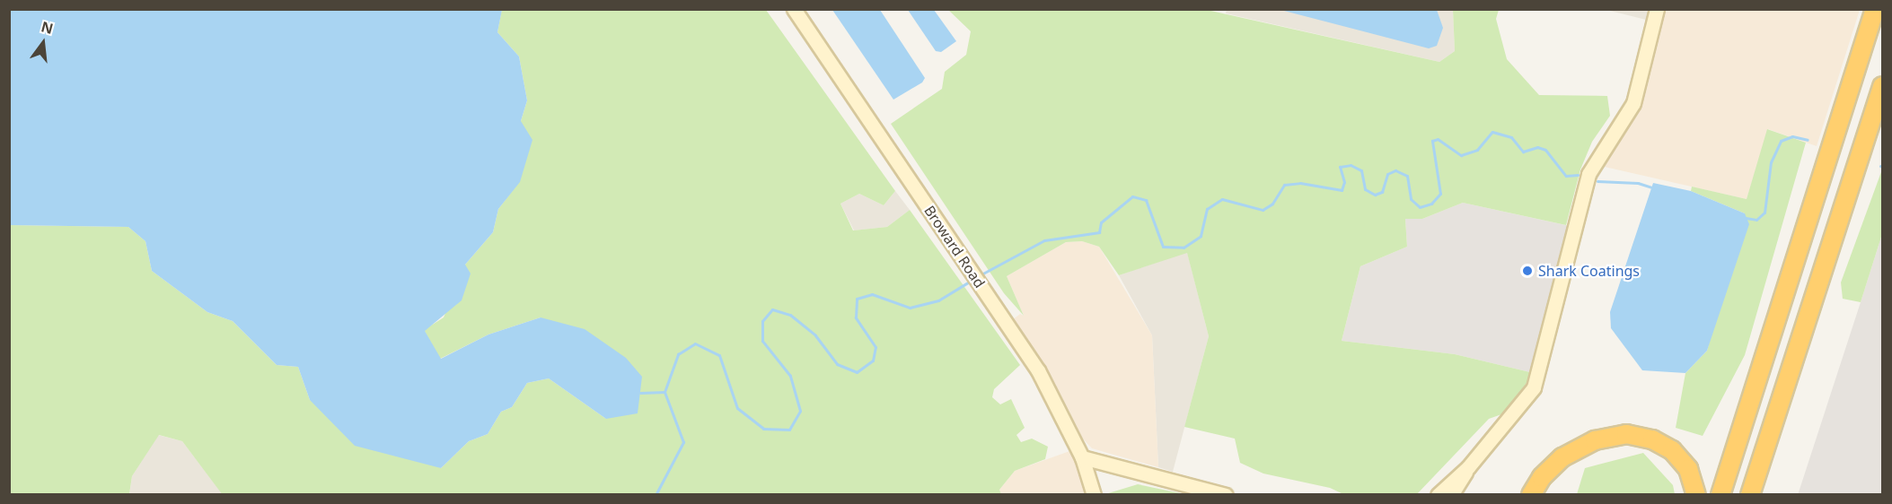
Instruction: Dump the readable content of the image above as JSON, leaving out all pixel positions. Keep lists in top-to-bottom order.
{
  "streets": {
    "street": ["Broward Road"]
  },
  "places": ["Shark Coatings"],
  "north": "top"
}
